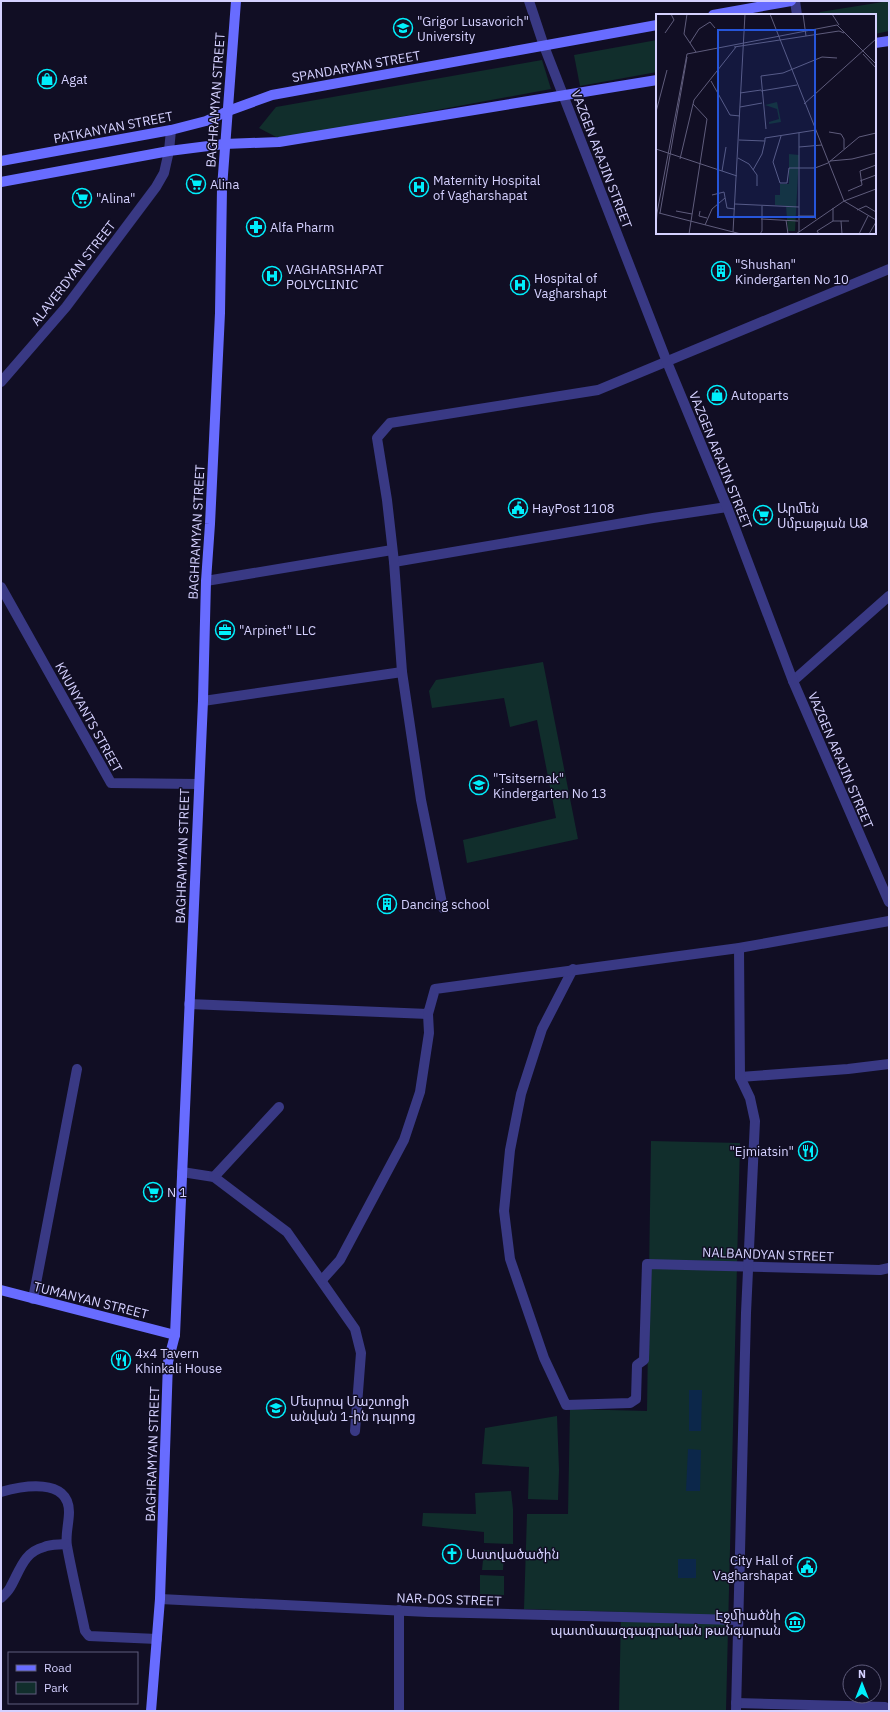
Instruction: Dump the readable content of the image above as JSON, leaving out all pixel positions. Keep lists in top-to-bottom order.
{
  "streets": {
    "main road": [
      "SPANDARYAN STREET",
      "BAGHRAMYAN STREET",
      "PATKANYAN STREET",
      "TUMANYAN STREET"
    ],
    "street": [
      "VAZGEN ARAJIN STREET",
      "ALAVERDYAN STREET",
      "KNUNYANTS STREET",
      "NALBANDYAN STREET",
      "NAR-DOS STREET"
    ]
  },
  "crossings": [
    ["SPANDARYAN STREET", "BAGHRAMYAN STREET"],
    ["SPANDARYAN STREET", "PATKANYAN STREET"],
    ["SPANDARYAN STREET", "VAZGEN ARAJIN STREET"],
    ["BAGHRAMYAN STREET", "PATKANYAN STREET"],
    ["BAGHRAMYAN STREET", "KNUNYANTS STREET"],
    ["BAGHRAMYAN STREET", "TUMANYAN STREET"],
    ["BAGHRAMYAN STREET", "NAR-DOS STREET"],
    ["PATKANYAN STREET", "ALAVERDYAN STREET"]
  ],
  "places": {
    "school or university": ["\"Grigor Lusavorich\" University", "\"Tsitsernak\" Kindergarten No 13", "Մեսրոպ Մաշտոցի անվան 1-ին դպրոց"],
    "shop": ["Agat", "Autoparts"],
    "supermarket": [
      "Alina",
      "\"Alina\"",
      "Արմեն Սմբաթյան ԱՁ",
      "N 1"
    ],
    "hospital": ["Maternity Hospital of Vagharshapat", "VAGHARSHAPAT POLYCLINIC", "Hospital of Vagharshapt"],
    "pharmacy": ["Alfa Pharm"],
    "building": ["\"Shushan\" Kindergarten No 10", "Dancing school"],
    "public building": ["HayPost 1108", "City Hall of Vagharshapat"],
    "office": ["\"Arpinet\" LLC"],
    "restaurant": ["\"Ejmiatsin\"", "4x4 Tavern Khinkali House"],
    "church": ["Աստվածածին"],
    "museum": ["Էջմիածնի պատմաազգագրական թանգարան"]
  },
  "legend": ["Road", "Park"],
  "north": "top"
}
